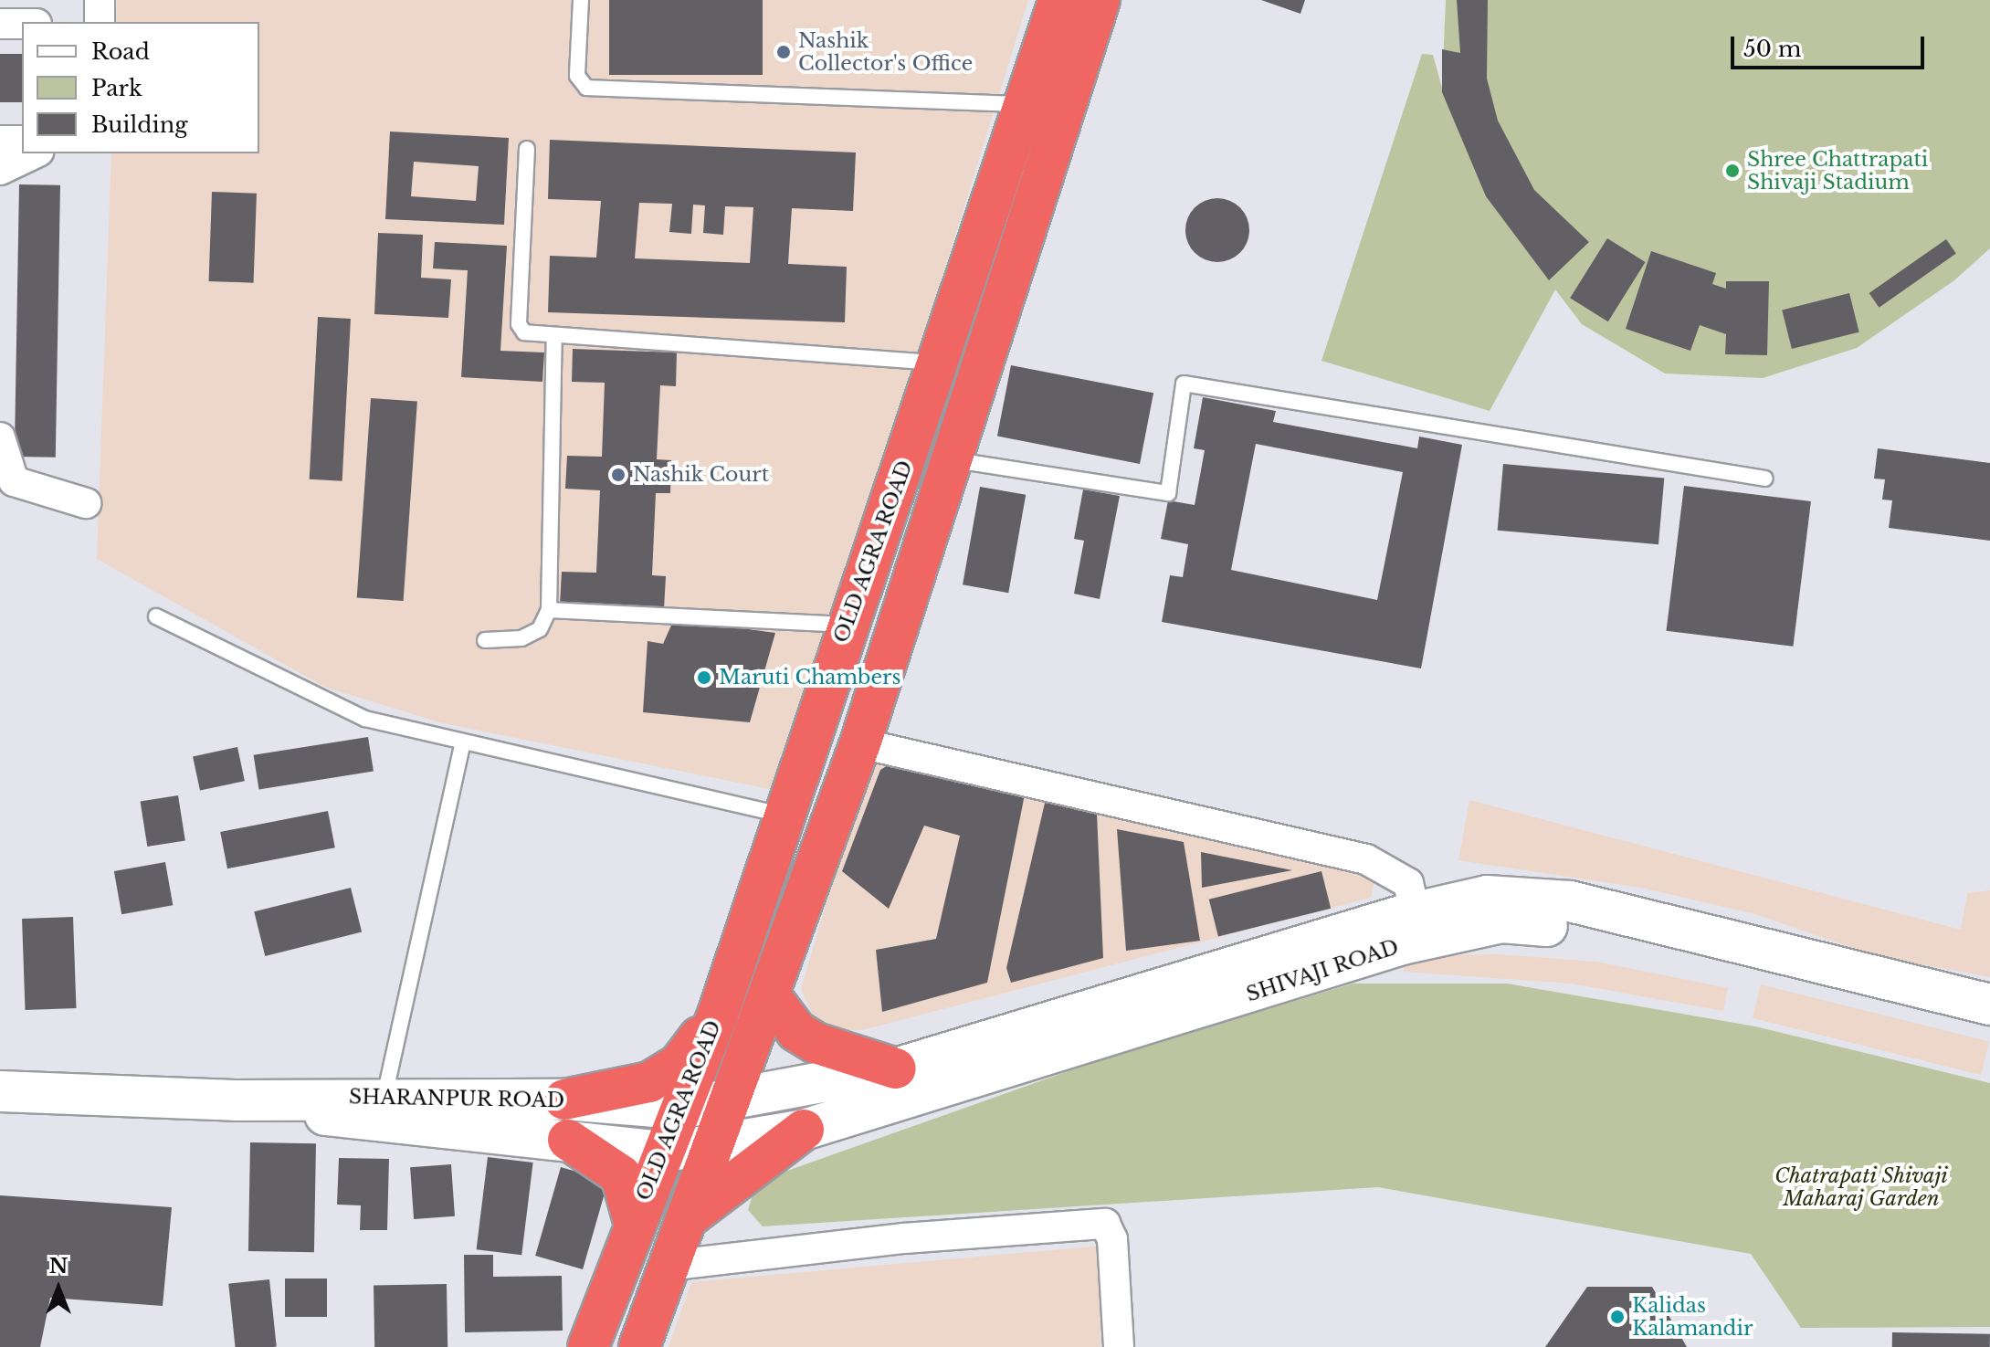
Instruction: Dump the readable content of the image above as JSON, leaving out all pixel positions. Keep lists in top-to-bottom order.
{
  "streets": {
    "highway": ["OLD AGRA ROAD"],
    "main road": ["SHIVAJI ROAD", "SHARANPUR ROAD"]
  },
  "crossings": [
    ["OLD AGRA ROAD", "SHIVAJI ROAD"],
    ["OLD AGRA ROAD", "SHARANPUR ROAD"],
    ["SHIVAJI ROAD", "SHARANPUR ROAD"]
  ],
  "parks": ["Chatrapati Shivaji Maharaj Garden"],
  "places": [
    "Nashik Collector's Office",
    "Shree Chattrapati Shivaji Stadium",
    "Nashik Court",
    "Maruti Chambers",
    "Kalidas Kalamandir"
  ],
  "legend": ["Road", "Park", "Building"],
  "scale_bar": "50 m",
  "north": "top"
}
